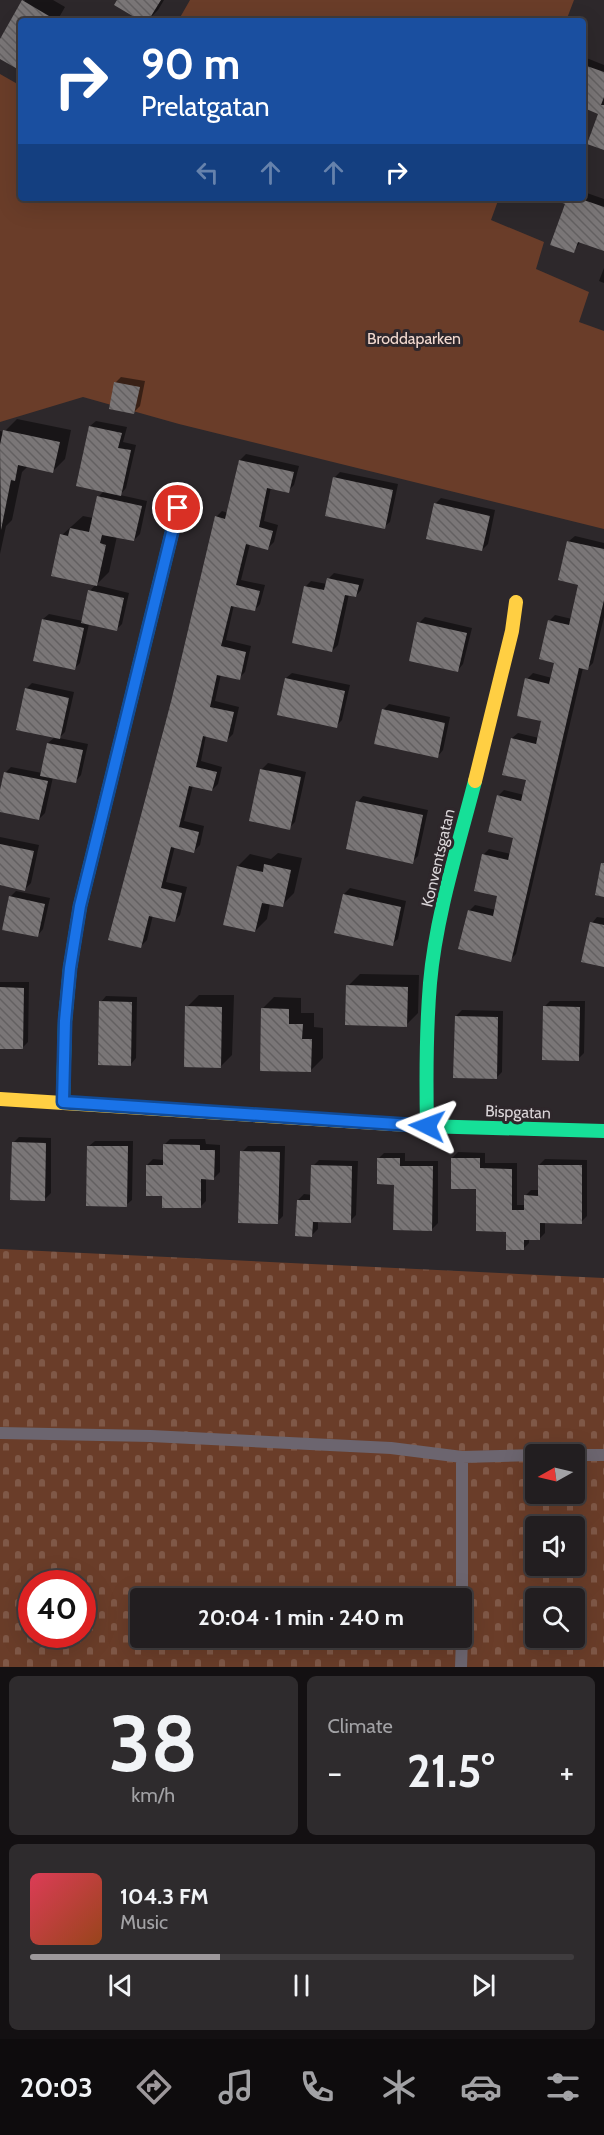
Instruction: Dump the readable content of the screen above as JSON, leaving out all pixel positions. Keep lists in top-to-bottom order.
{
  "streets": {
    "street": ["Konventsgatan", "Bispgatan"]
  },
  "crossings": [
    ["Konventsgatan", "Bispgatan"]
  ],
  "parks": ["Broddaparken"],
  "north": "left",
  "page": {
    "turn": ["90 m", "Prelatgatan"],
    "limit": "40",
    "trip": "20:04 · 1 min · 240 m",
    "tile": [
      ["38", "km/h"],
      "Climate"
    ],
    "heat": ["−", "21.5°", "+"],
    "song": ["104.3 FM", "Music"],
    "tabs": "20:03"
  }
}
